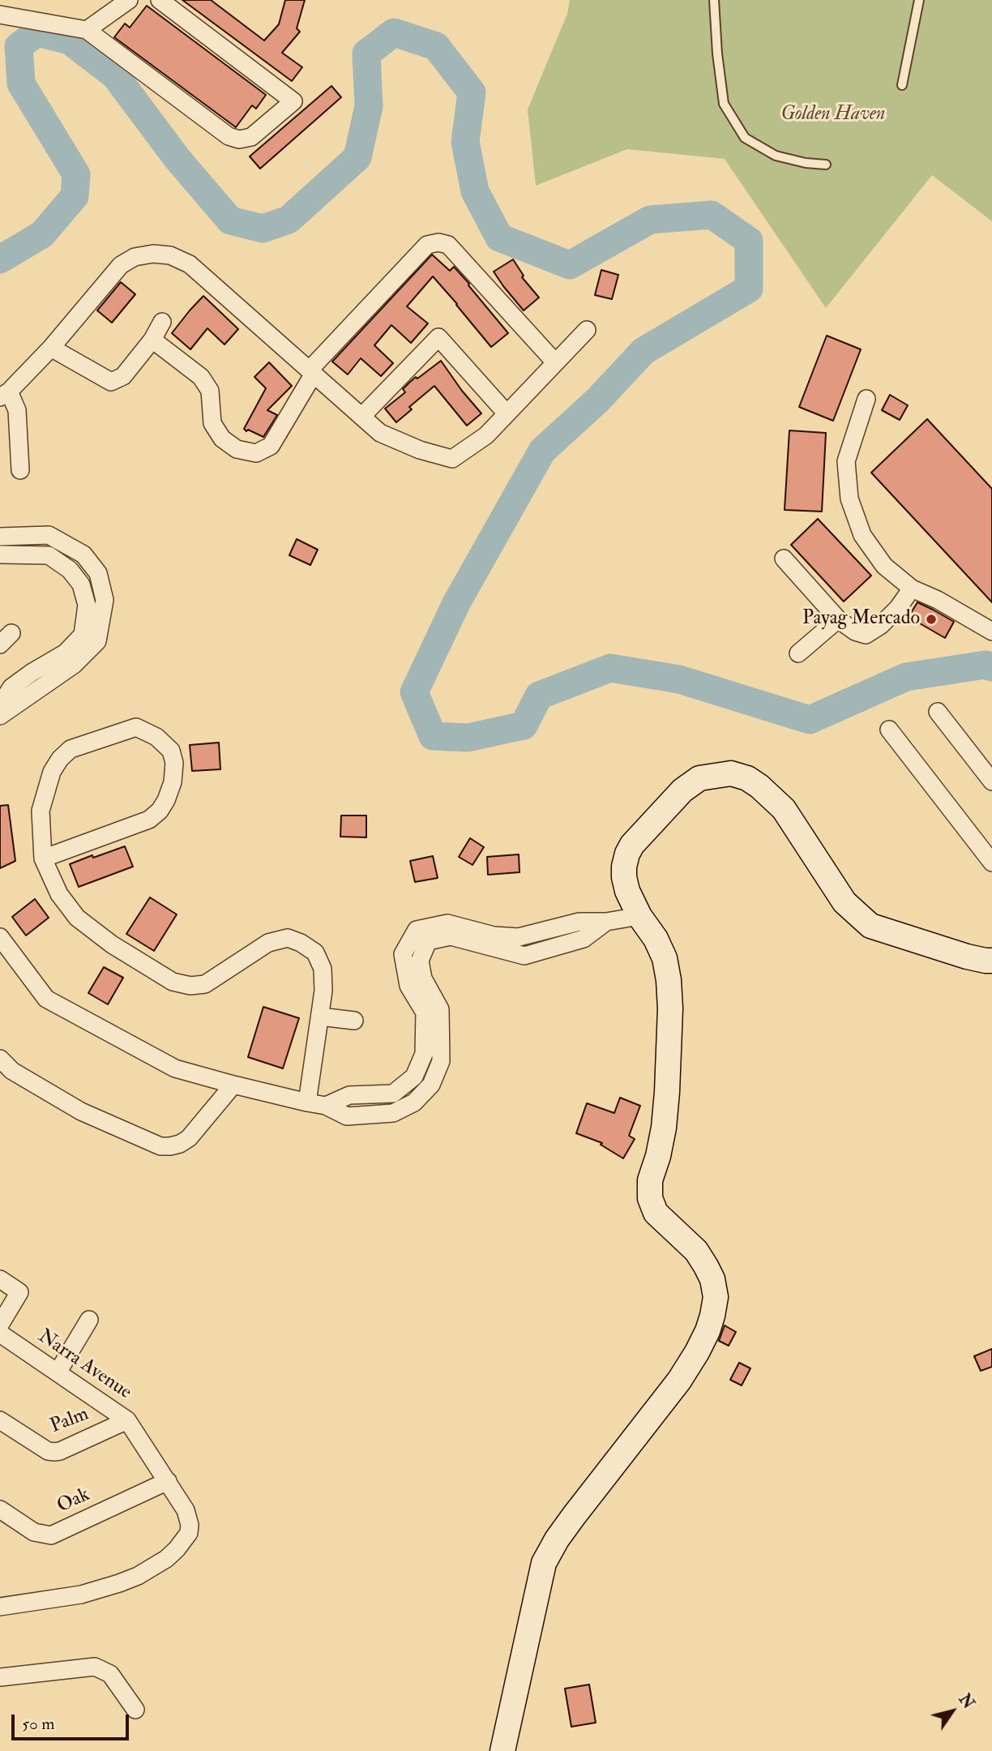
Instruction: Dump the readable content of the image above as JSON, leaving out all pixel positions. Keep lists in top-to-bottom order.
{
  "streets": {
    "street": ["Narra Avenue", "Palm", "Oak"]
  },
  "crossings": [
    ["Narra Avenue", "Palm"],
    ["Narra Avenue", "Oak"]
  ],
  "parks": ["Golden Haven"],
  "places": ["Payag Mercado"],
  "scale_bar": "50 m",
  "north": "top right"
}
